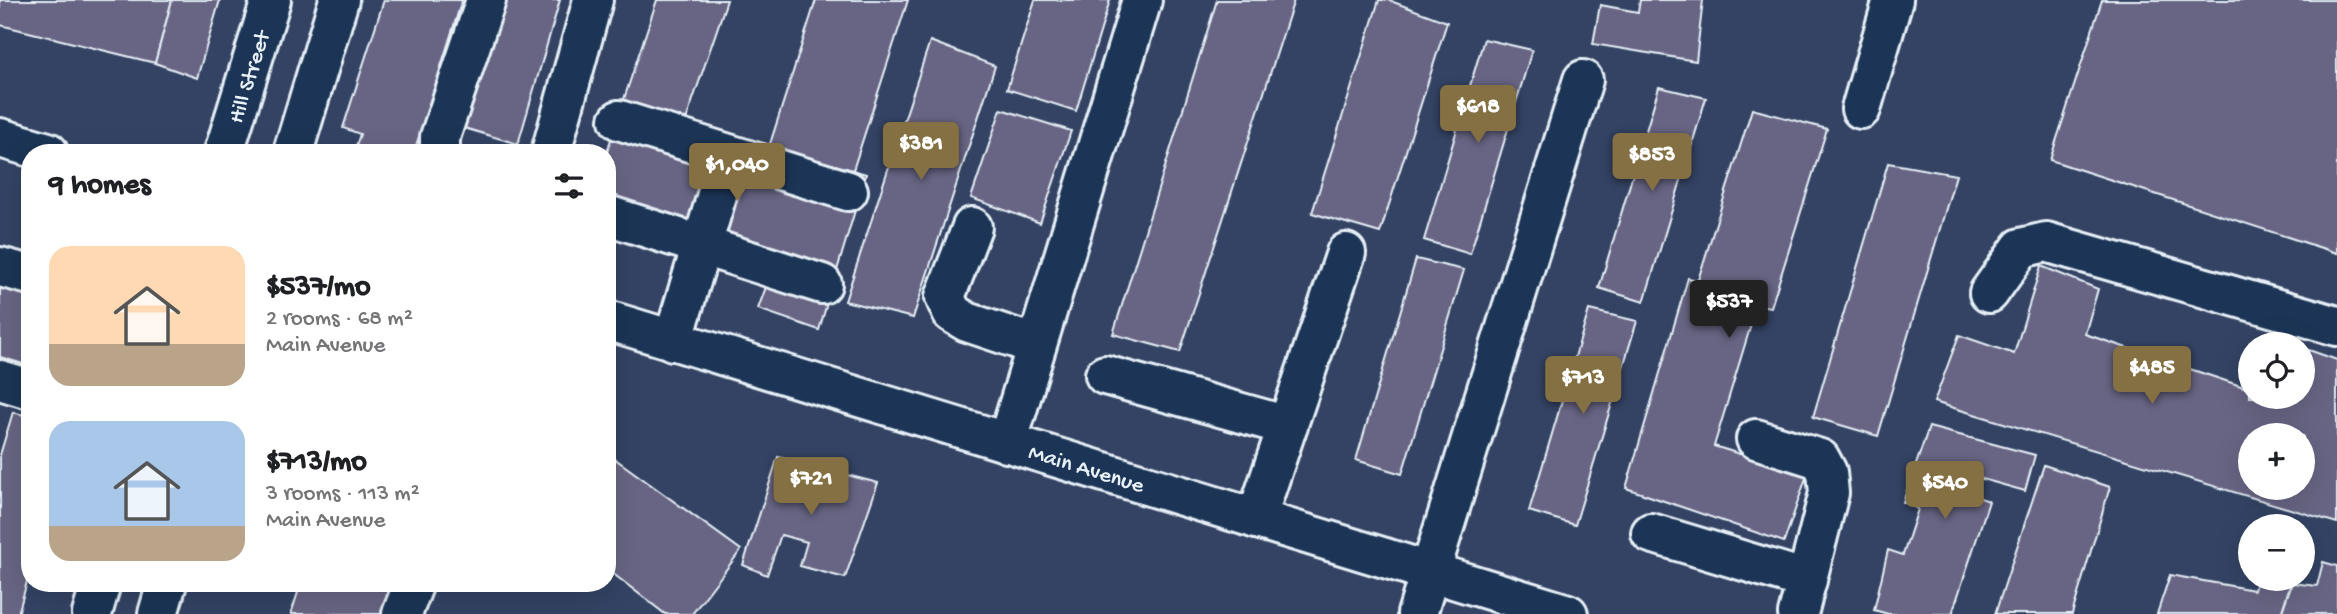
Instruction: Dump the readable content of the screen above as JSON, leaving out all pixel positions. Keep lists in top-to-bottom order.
{
  "streets": {
    "street": ["Hill Street", "Main Avenue"]
  },
  "page": {
    "price": [
      "$618",
      "$381",
      "$853",
      "$1,040",
      "$537",
      "$485",
      "$713",
      "$721",
      "$540"
    ],
    "heading": "9 homes",
    "list": [
      {
        "name": "$537/mo",
        "note": "2 rooms · 68 m² · Main Avenue"
      },
      {
        "name": "$713/mo",
        "note": "3 rooms · 113 m² · Main Avenue"
      }
    ],
    "map_buttons": ["+", "−"]
  }
}
